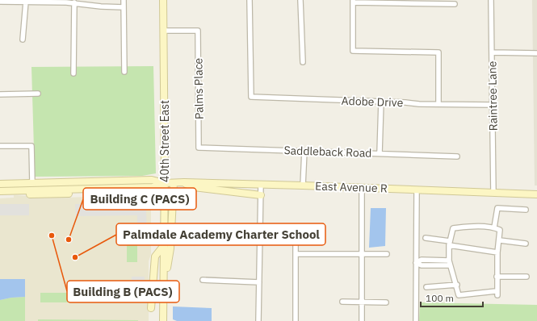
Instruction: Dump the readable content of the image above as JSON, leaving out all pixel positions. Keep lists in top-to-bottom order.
{
  "streets": {
    "main road": ["40th Street East", "East Avenue R"],
    "street": [
      "Palms Place",
      "Raintree Lane",
      "Adobe Drive",
      "Saddleback Road"
    ]
  },
  "crossings": [
    ["Palms Place", "40th Street East"],
    ["Palms Place", "Saddleback Road"],
    ["Raintree Lane", "Adobe Drive"],
    ["Raintree Lane", "East Avenue R"],
    ["40th Street East", "East Avenue R"]
  ],
  "places": ["Building B (PACS)", "Building C (PACS)", "Palmdale Academy Charter School"],
  "scale_bar": "100 m"
}
